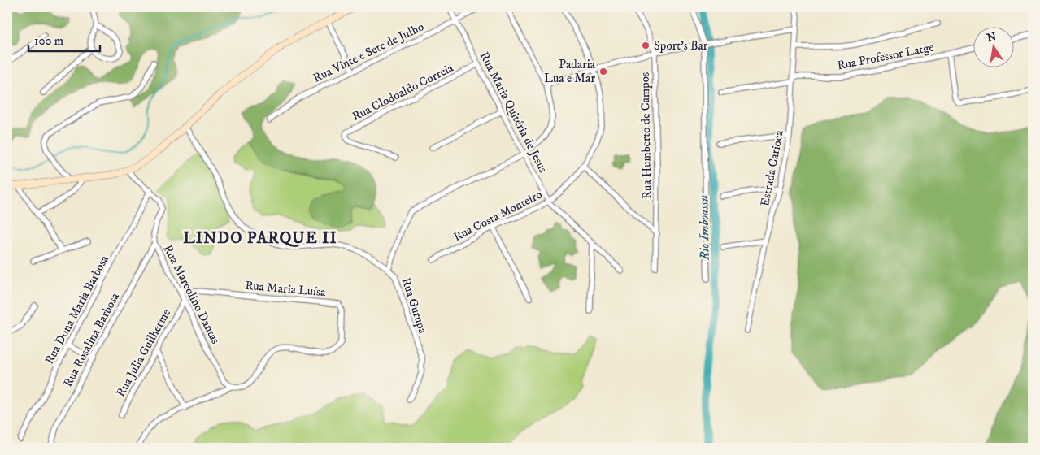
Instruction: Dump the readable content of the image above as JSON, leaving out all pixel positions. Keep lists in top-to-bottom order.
{
  "streets": {
    "street": [
      "Rua Vinte e Sete de Julho",
      "Rua Professor Latge",
      "Rua Clodoaldo Correia",
      "Rua Maria Quitéria de Jesus",
      "Rua Humberto de Campos",
      "Estrada Carioca",
      "Rua Costa Monteiro",
      "Rua Maria Luísa",
      "Rua Marcolino Dantas",
      "Rua Gurupa",
      "Rua Dona Maria Barbosa",
      "Rua Rosalina Barbosa",
      "Rua Julia Guilherme"
    ]
  },
  "crossings": [
    ["Rua Vinte e Sete de Julho", "Rua Maria Quitéria de Jesus"],
    ["Rua Professor Latge", "Estrada Carioca"],
    ["Rua Clodoaldo Correia", "Rua Maria Quitéria de Jesus"],
    ["Rua Maria Quitéria de Jesus", "Rua Costa Monteiro"],
    ["Rua Maria Luísa", "Rua Marcolino Dantas"],
    ["Rua Marcolino Dantas", "Rua Dona Maria Barbosa"],
    ["Rua Marcolino Dantas", "Rua Rosalina Barbosa"],
    ["Rua Marcolino Dantas", "Rua Julia Guilherme"]
  ],
  "districts": ["LINDO PARQUE II"],
  "water": ["Rio Imboassu"],
  "places": ["Sport's Bar", "Padaria Lua e Mar"],
  "scale_bar": "100 m",
  "north": "top"
}
